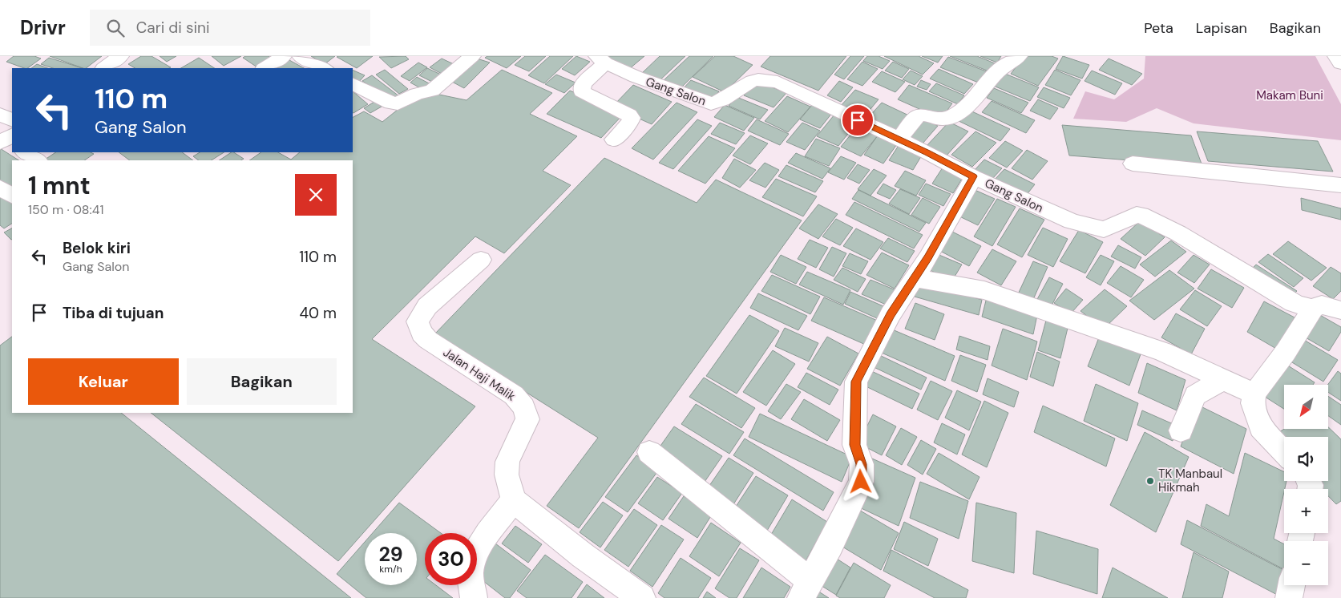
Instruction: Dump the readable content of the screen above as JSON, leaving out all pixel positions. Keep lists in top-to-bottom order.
{
  "streets": {
    "street": ["Gang Salon", "Jalan Haji Malik"]
  },
  "parks": ["Makam Buni"],
  "places": ["TK Manbaul Hikmah"],
  "north": "bottom left",
  "page": {
    "header": "Drivr",
    "search": "Cari di sini",
    "nav": ["Peta", "Lapisan", "Bagikan"],
    "turn": ["110 m", "Gang Salon"],
    "heading": ["1 mnt", "150 m · 08:41"],
    "list": [
      {
        "name": "Belok kiri",
        "note": "Gang Salon",
        "value": "110 m"
      },
      {
        "name": "Tiba di tujuan",
        "value": "40 m"
      }
    ],
    "buttons": ["Keluar", "Bagikan"],
    "map_buttons": ["+", "−"],
    "speed": "29 km/h",
    "limit": "30"
  }
}
